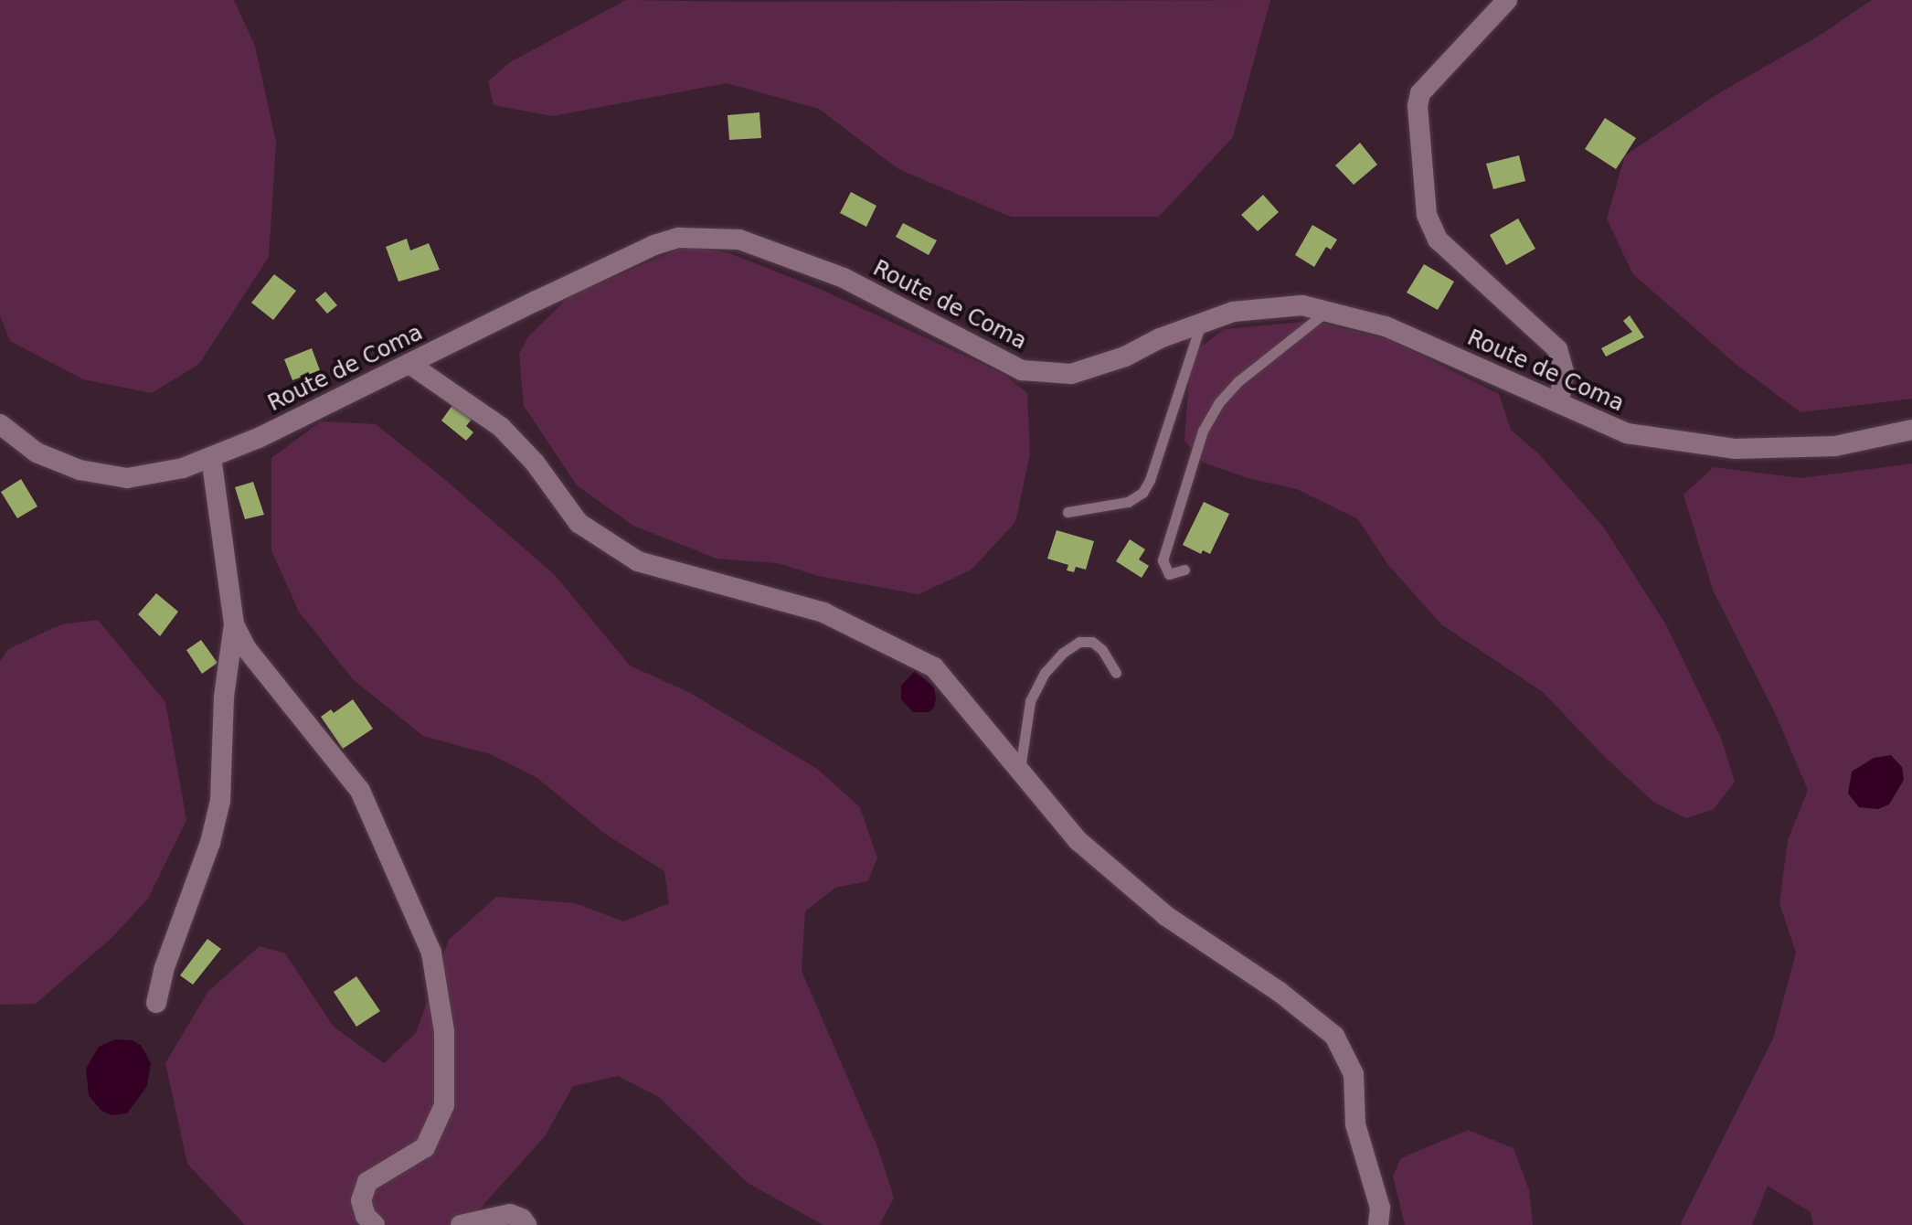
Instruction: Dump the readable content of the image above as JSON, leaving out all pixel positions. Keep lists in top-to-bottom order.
{
  "streets": {
    "street": ["Route de Coma"]
  }
}
